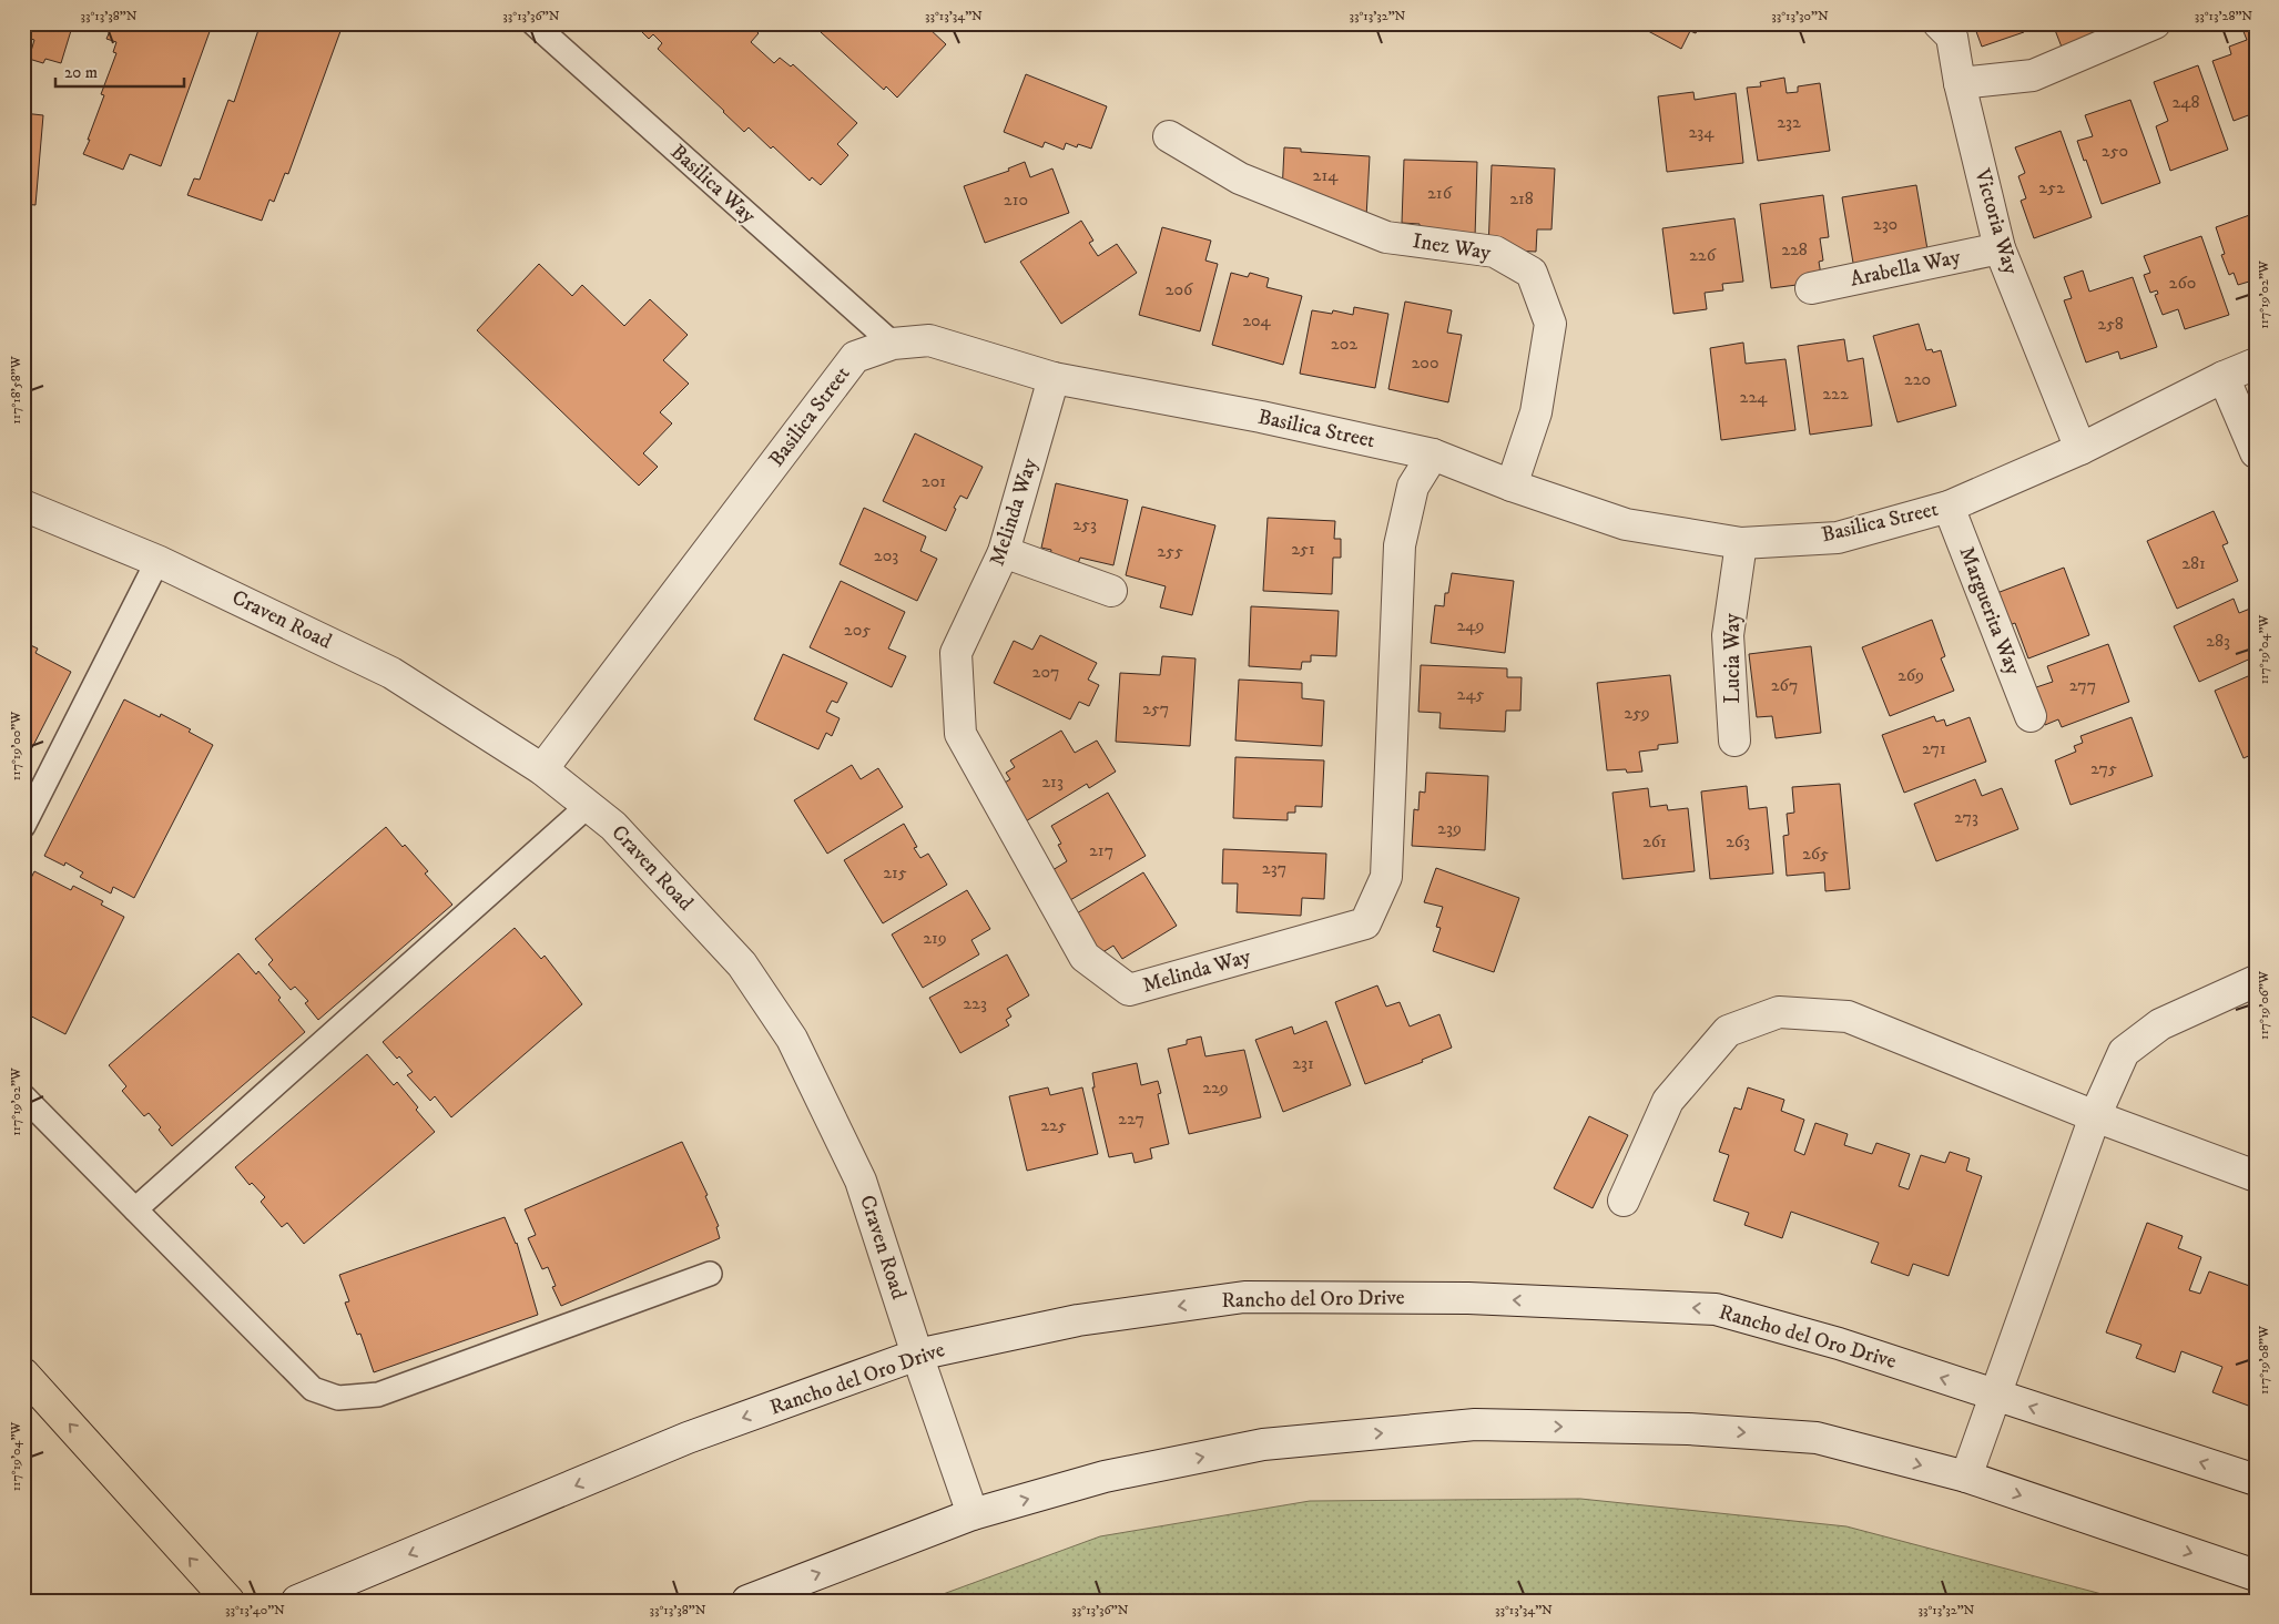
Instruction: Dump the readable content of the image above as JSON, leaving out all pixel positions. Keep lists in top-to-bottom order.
{
  "streets": {
    "street": [
      "Victoria Way",
      "Inez Way",
      "Arabella Way",
      "Basilica Street",
      "Melinda Way",
      "Marguerita Way",
      "Craven Road",
      "Lucia Way",
      "Rancho del Oro Drive"
    ],
    "lane": ["Basilica Way"]
  },
  "crossings": [
    ["Basilica Way", "Basilica Street"],
    ["Victoria Way", "Arabella Way"],
    ["Victoria Way", "Basilica Street"],
    ["Inez Way", "Basilica Street"],
    ["Basilica Street", "Melinda Way"],
    ["Basilica Street", "Marguerita Way"],
    ["Basilica Street", "Craven Road"],
    ["Basilica Street", "Lucia Way"],
    ["Craven Road", "Rancho del Oro Drive"]
  ],
  "house_numbers": [
    "248",
    "232",
    "234",
    "250",
    "214",
    "252",
    "216",
    "218",
    "210",
    "230",
    "228",
    "226",
    "260",
    "206",
    "204",
    "258",
    "202",
    "200",
    "220",
    "222",
    "224",
    "201",
    "253",
    "251",
    "255",
    "203",
    "281",
    "249",
    "205",
    "283",
    "207",
    "269",
    "267",
    "277",
    "245",
    "257",
    "259",
    "271",
    "275",
    "213",
    "273",
    "239",
    "261",
    "263",
    "217",
    "265",
    "237",
    "215",
    "219",
    "223",
    "231",
    "229",
    "227",
    "225"
  ],
  "scale_bar": "20 m",
  "coordinates": [
    "33°13'38\"N",
    "33°13'36\"N",
    "33°13'34\"N",
    "33°13'32\"N",
    "33°13'30\"N",
    "33°13'28\"N",
    "117°19'02\"W",
    "117°18'58\"W",
    "117°19'04\"W",
    "117°19'00\"W",
    "117°19'06\"W",
    "117°19'08\"W",
    "33°13'40\"N"
  ]
}
